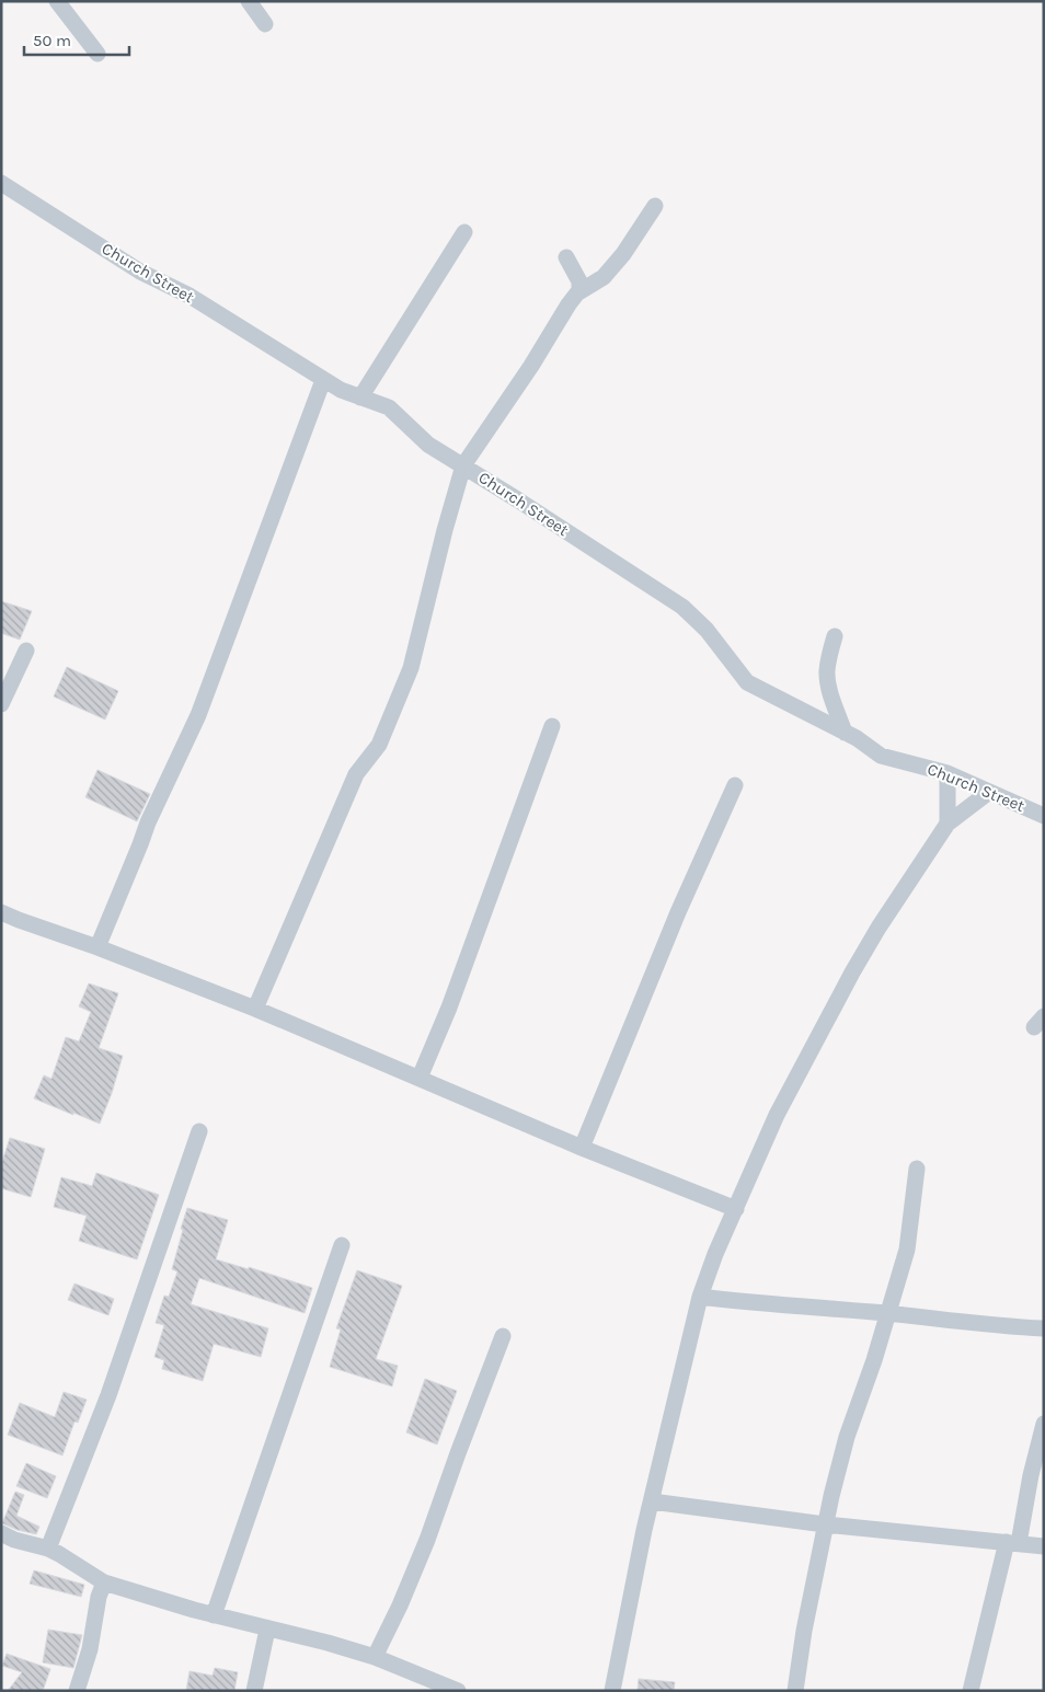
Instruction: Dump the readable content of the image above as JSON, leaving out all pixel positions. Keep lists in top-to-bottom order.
{
  "streets": {
    "street": ["Church Street"]
  },
  "scale_bar": "50 m"
}
